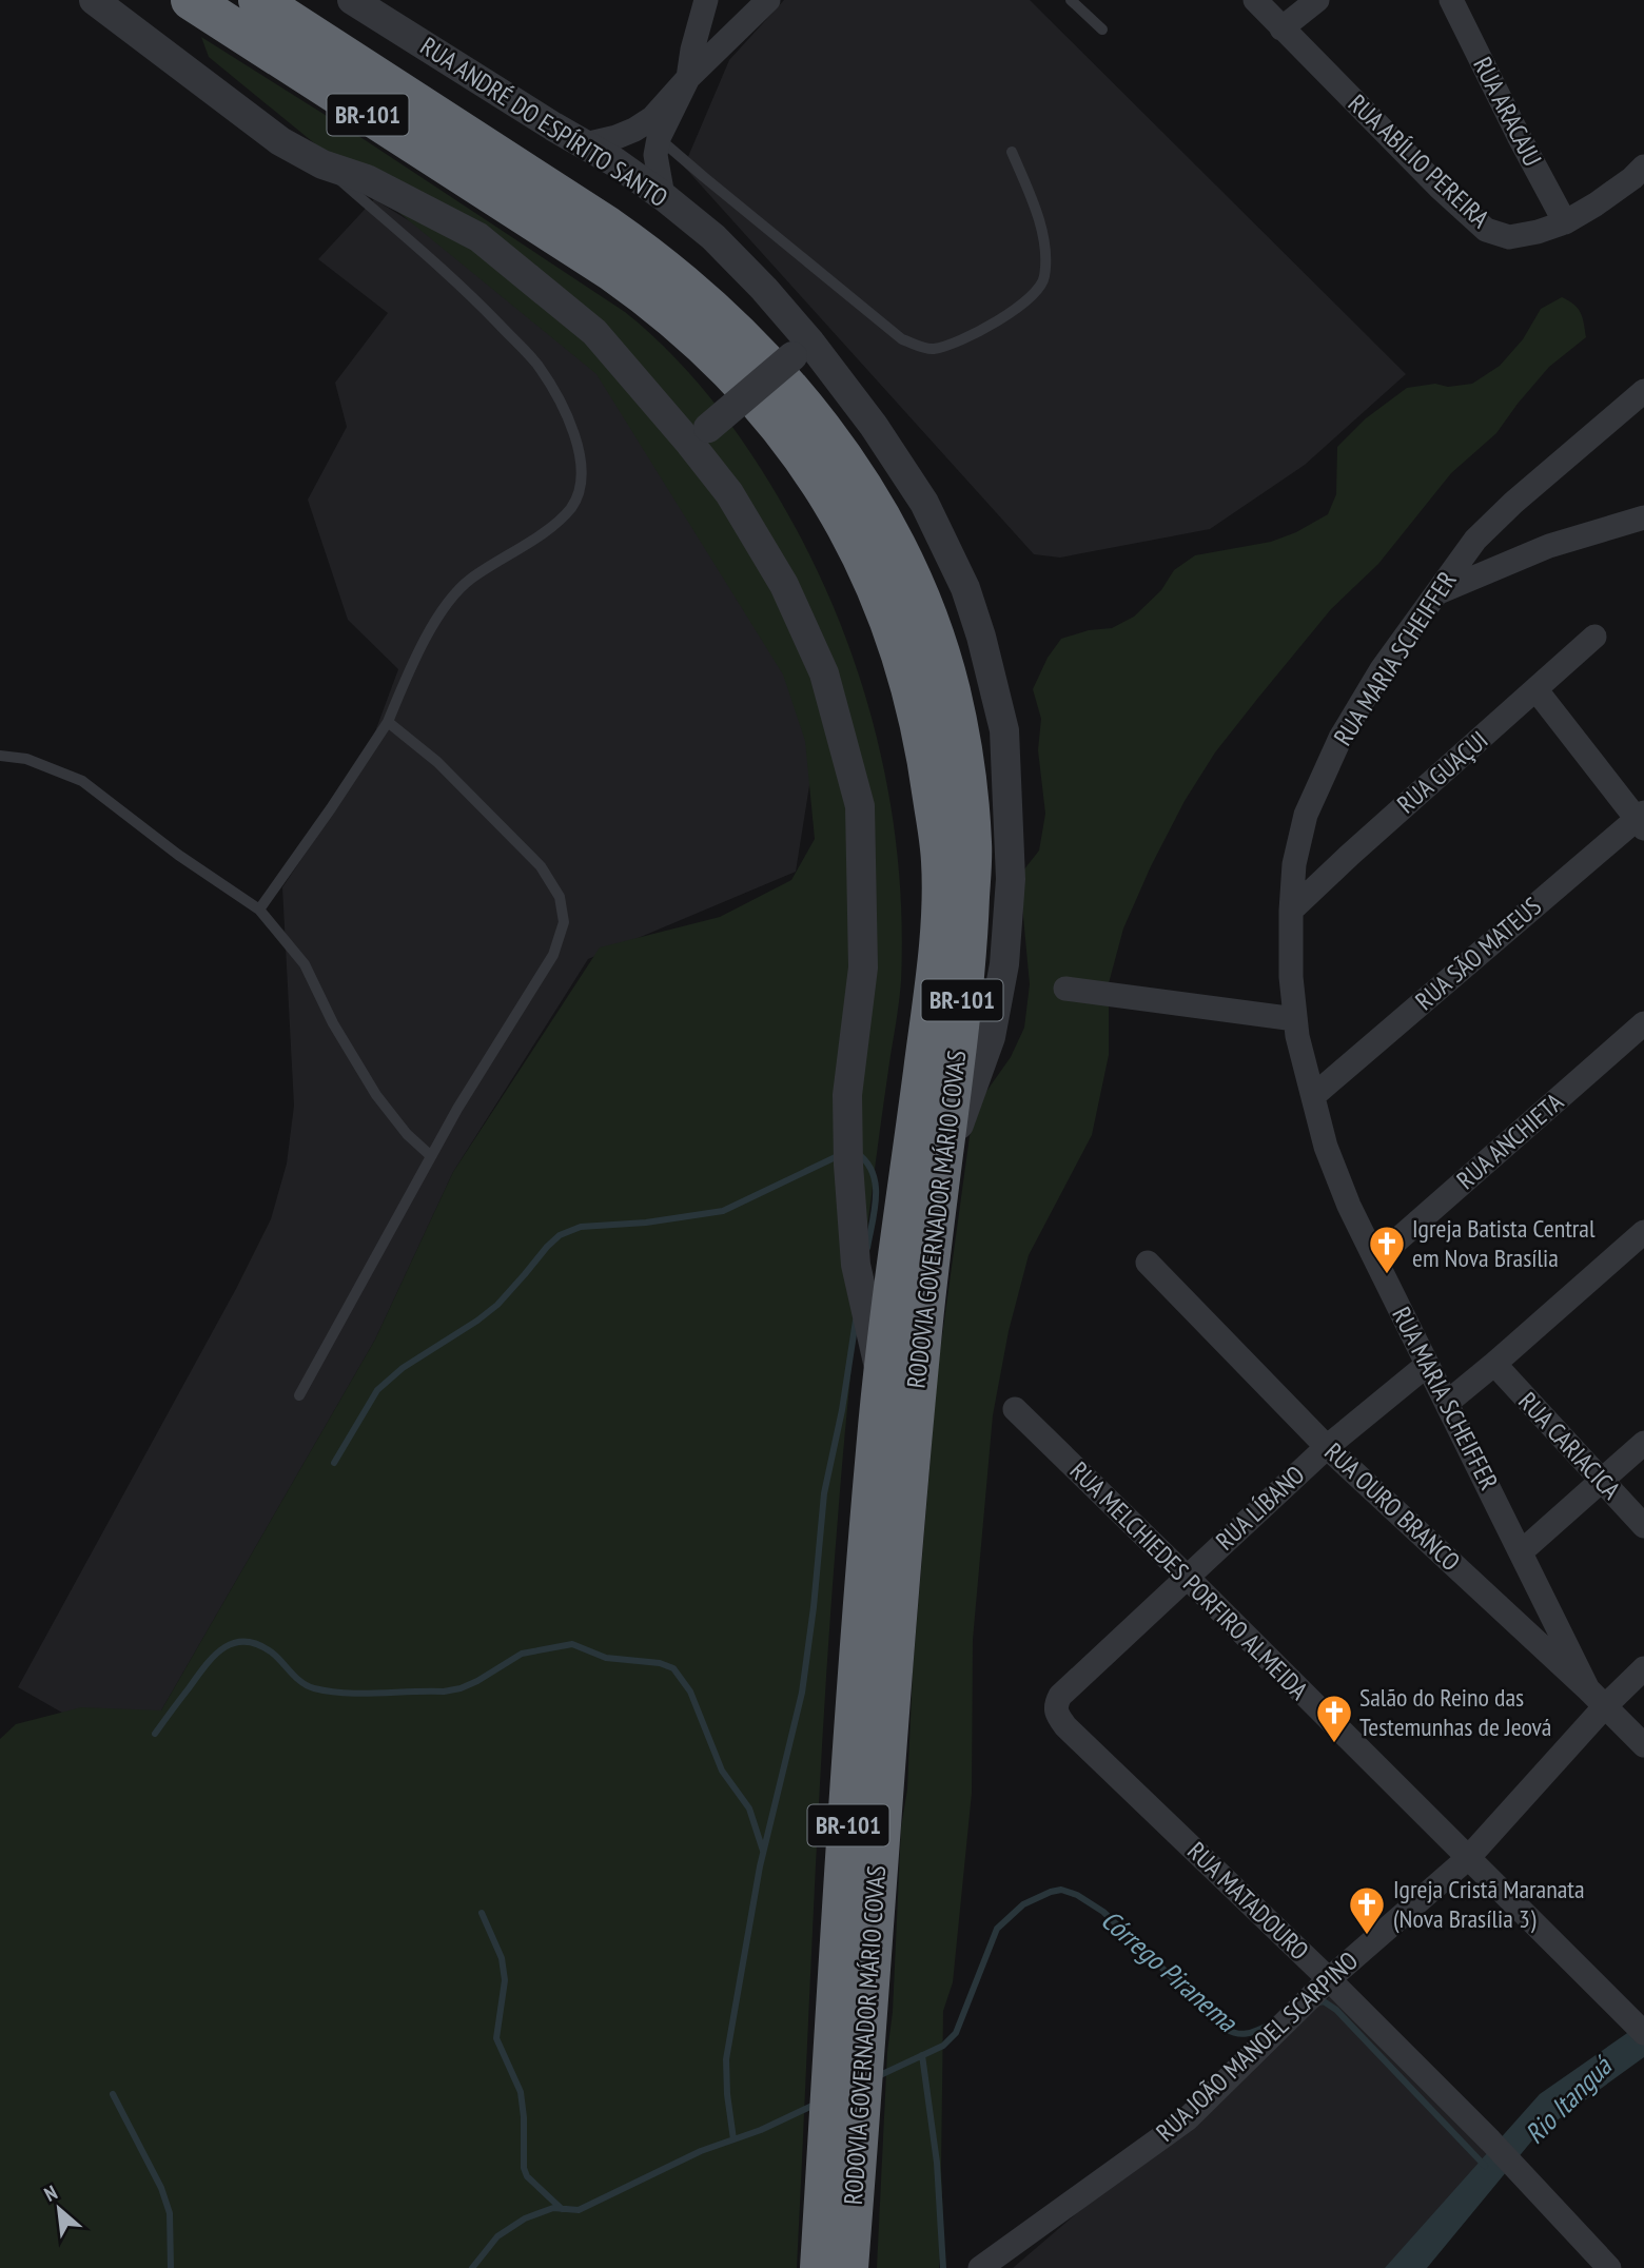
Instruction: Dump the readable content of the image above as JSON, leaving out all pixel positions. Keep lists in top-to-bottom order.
{
  "streets": {
    "highway": ["BR-101", "RODOVIA GOVERNADOR MÁRIO COVAS"],
    "street": [
      "RUA ARACAJU",
      "RUA ANDRÉ DO ESPÍRITO SANTO",
      "RUA ABÍLIO PEREIRA",
      "RUA MARIA SCHEIFFER",
      "RUA GUAÇUI",
      "RUA SÃO MATEUS",
      "RUA ANCHIETA",
      "RUA CARIACICA",
      "RUA OURO BRANCO",
      "RUA LÍBANO",
      "RUA MELCHIEDES PORFIRO ALMEIDA",
      "RUA MATADOURO",
      "RUA JOÃO MANOEL SCARPINO"
    ]
  },
  "crossings": [
    ["RUA ARACAJU", "RUA ABÍLIO PEREIRA"],
    ["RUA ANDRÉ DO ESPÍRITO SANTO", "RODOVIA GOVERNADOR MÁRIO COVAS"],
    ["RUA MARIA SCHEIFFER", "RUA GUAÇUI"],
    ["RUA MARIA SCHEIFFER", "RUA SÃO MATEUS"],
    ["RUA MARIA SCHEIFFER", "RUA ANCHIETA"],
    ["RUA MARIA SCHEIFFER", "RUA OURO BRANCO"],
    ["RUA MARIA SCHEIFFER", "RUA LÍBANO"],
    ["RUA MARIA SCHEIFFER", "RUA JOÃO MANOEL SCARPINO"],
    ["RUA OURO BRANCO", "RUA LÍBANO"],
    ["RUA OURO BRANCO", "RUA JOÃO MANOEL SCARPINO"],
    ["RUA LÍBANO", "RUA MELCHIEDES PORFIRO ALMEIDA"],
    ["RUA LÍBANO", "RUA MATADOURO"],
    ["RUA MELCHIEDES PORFIRO ALMEIDA", "RUA JOÃO MANOEL SCARPINO"],
    ["RUA MATADOURO", "RUA JOÃO MANOEL SCARPINO"]
  ],
  "water": ["Córrego Piranema", "Rio Itanguá"],
  "places": {
    "church": ["Igreja Batista Central em Nova Brasília", "Salão do Reino das Testemunhas de Jeová", "Igreja Cristã Maranata (Nova Brasília 3)"]
  },
  "north": "top left"
}
